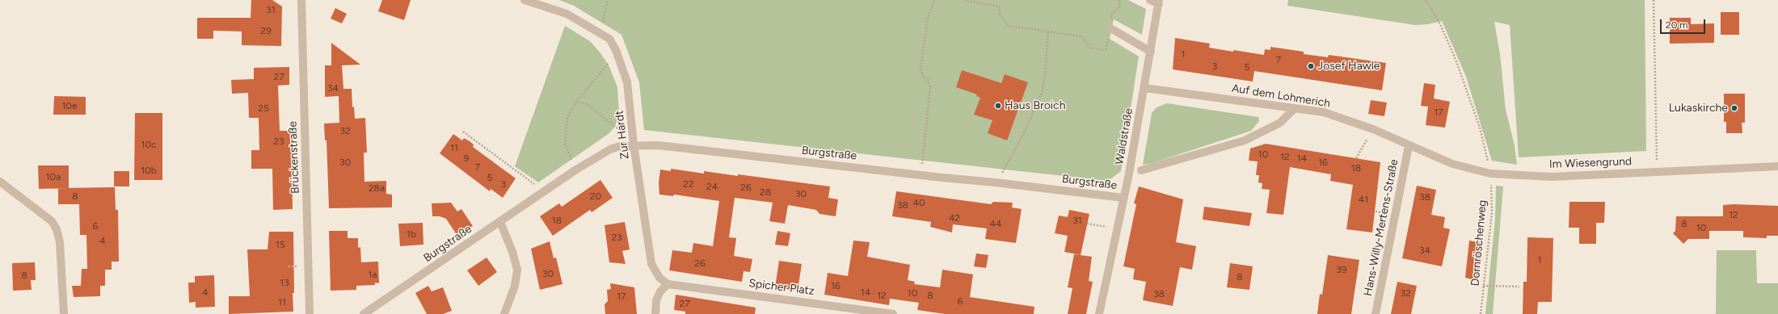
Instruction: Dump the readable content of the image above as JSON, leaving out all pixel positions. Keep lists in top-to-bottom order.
{
  "streets": {
    "street": [
      "Auf dem Lohmerich",
      "Zur Hardt",
      "Waldstraße",
      "Burgstraße",
      "Brückenstraße",
      "Im Wiesengrund",
      "Hans-Willy-Mertens-Straße",
      "Spicher Platz"
    ],
    "path": ["Dornröschenweg"]
  },
  "crossings": [
    ["Auf dem Lohmerich", "Waldstraße"],
    ["Auf dem Lohmerich", "Im Wiesengrund"],
    ["Auf dem Lohmerich", "Hans-Willy-Mertens-Straße"],
    ["Zur Hardt", "Burgstraße"],
    ["Zur Hardt", "Spicher Platz"],
    ["Waldstraße", "Burgstraße"],
    ["Im Wiesengrund", "Hans-Willy-Mertens-Straße"],
    ["Im Wiesengrund", "Dornröschenweg"]
  ],
  "places": ["Josef Hawle", "Haus Broich", "Lukaskirche"],
  "house_numbers": [
    "31",
    "29",
    "1",
    "7",
    "3",
    "5",
    "27",
    "34",
    "10e",
    "25",
    "17",
    "32",
    "23",
    "10c",
    "11",
    "10",
    "12",
    "9",
    "14",
    "30",
    "16",
    "7",
    "18",
    "10b",
    "10a",
    "5",
    "3",
    "22",
    "24",
    "26",
    "28a",
    "28",
    "30",
    "8",
    "20",
    "38",
    "41",
    "40",
    "38",
    "12",
    "42",
    "18",
    "31",
    "44",
    "8",
    "6",
    "10",
    "1b",
    "23",
    "4",
    "15",
    "34",
    "1",
    "26",
    "39",
    "30",
    "1a",
    "8",
    "8",
    "13",
    "16",
    "4",
    "14",
    "10",
    "32",
    "38",
    "12",
    "8",
    "17",
    "6",
    "11",
    "27"
  ],
  "scale_bar": "20 m"
}
